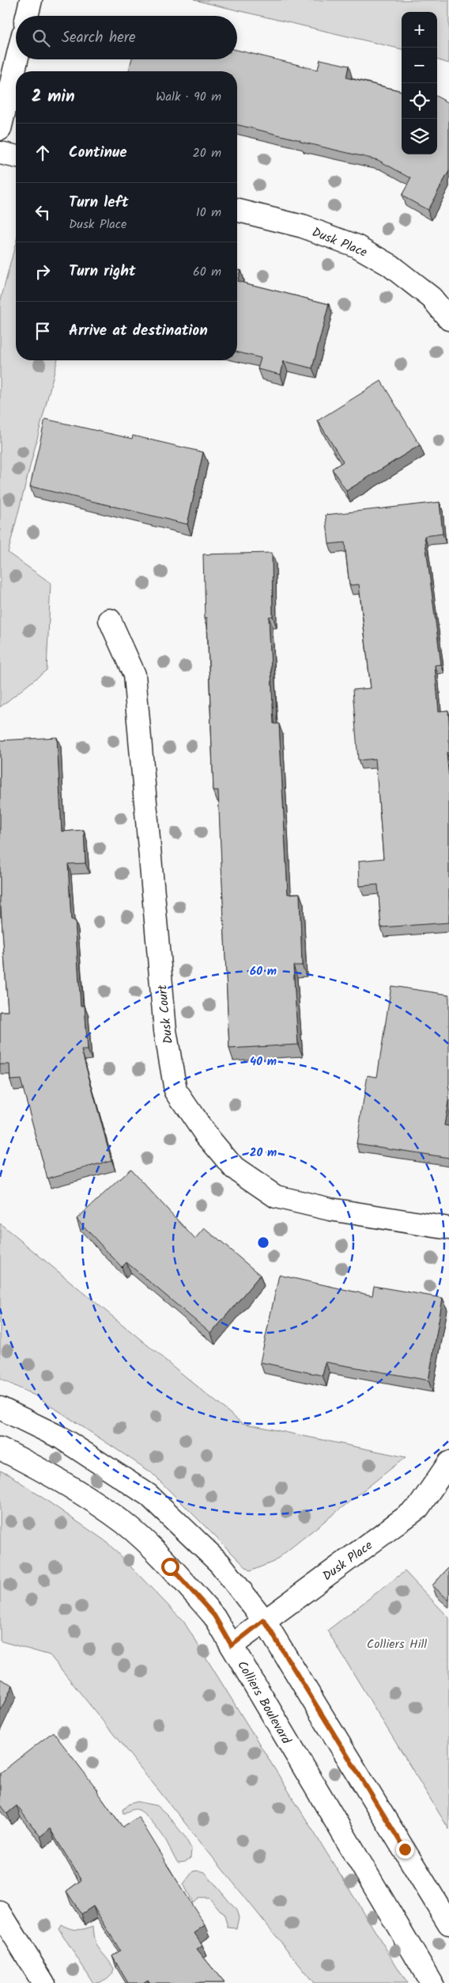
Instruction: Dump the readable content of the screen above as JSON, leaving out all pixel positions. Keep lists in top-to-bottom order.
{
  "streets": {
    "street": ["Dusk Place", "Dusk Court", "Colliers Boulevard"]
  },
  "crossings": [
    ["Dusk Place", "Colliers Boulevard"]
  ],
  "parks": ["Colliers Hill"],
  "page": {
    "map_buttons": ["+", "−"],
    "search": "Search here",
    "heading": ["2 min", "Walk · 90 m"],
    "list": [
      ["Continue", "20 m"],
      ["Turn left", "Dusk Place", "10 m"],
      ["Turn right", "60 m"],
      "Arrive at destination"
    ]
  },
  "rings": ["60 m", "40 m", "20 m"]
}
